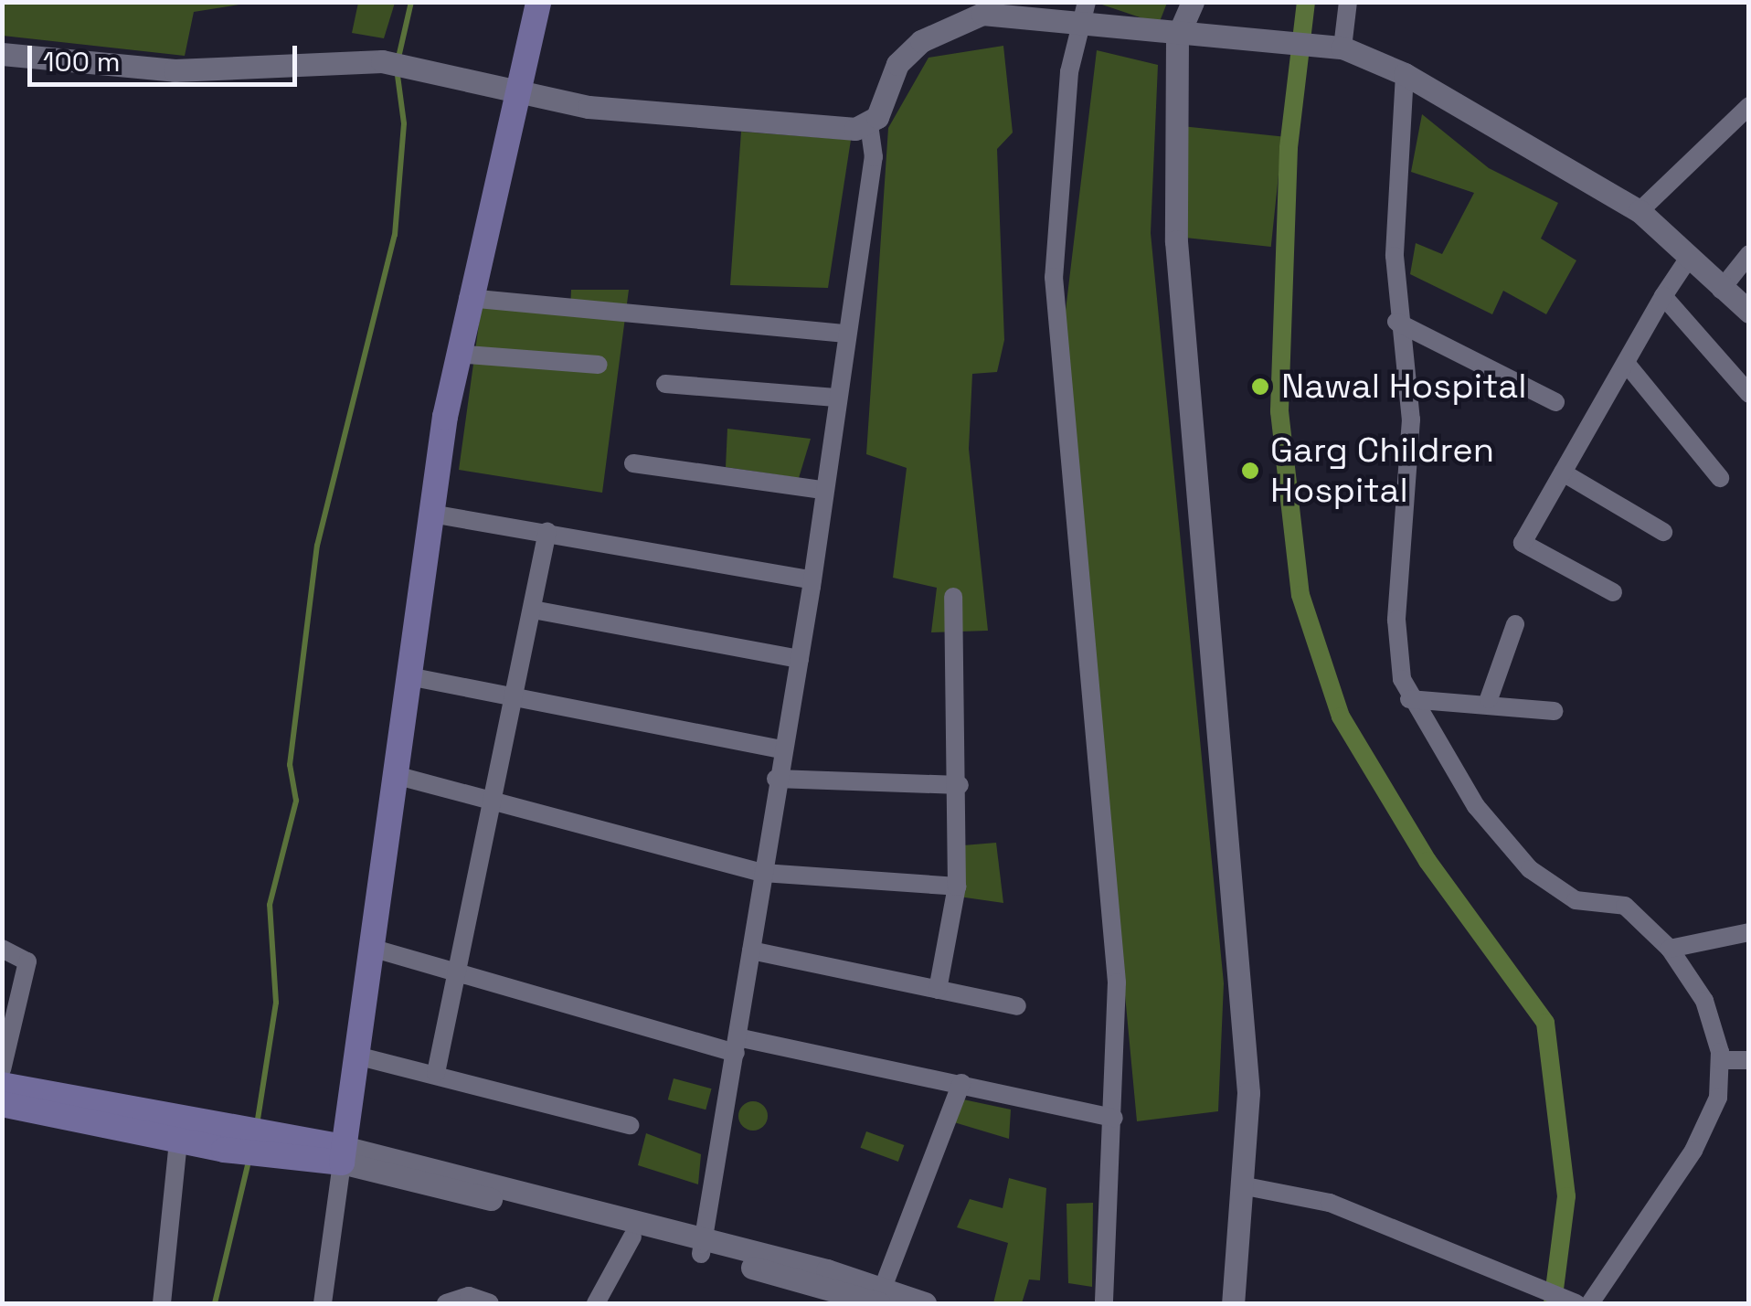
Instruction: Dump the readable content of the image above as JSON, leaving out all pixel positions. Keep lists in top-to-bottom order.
{
  "places": ["Nawal Hospital", "Garg Children Hospital"],
  "scale_bar": "100 m"
}
